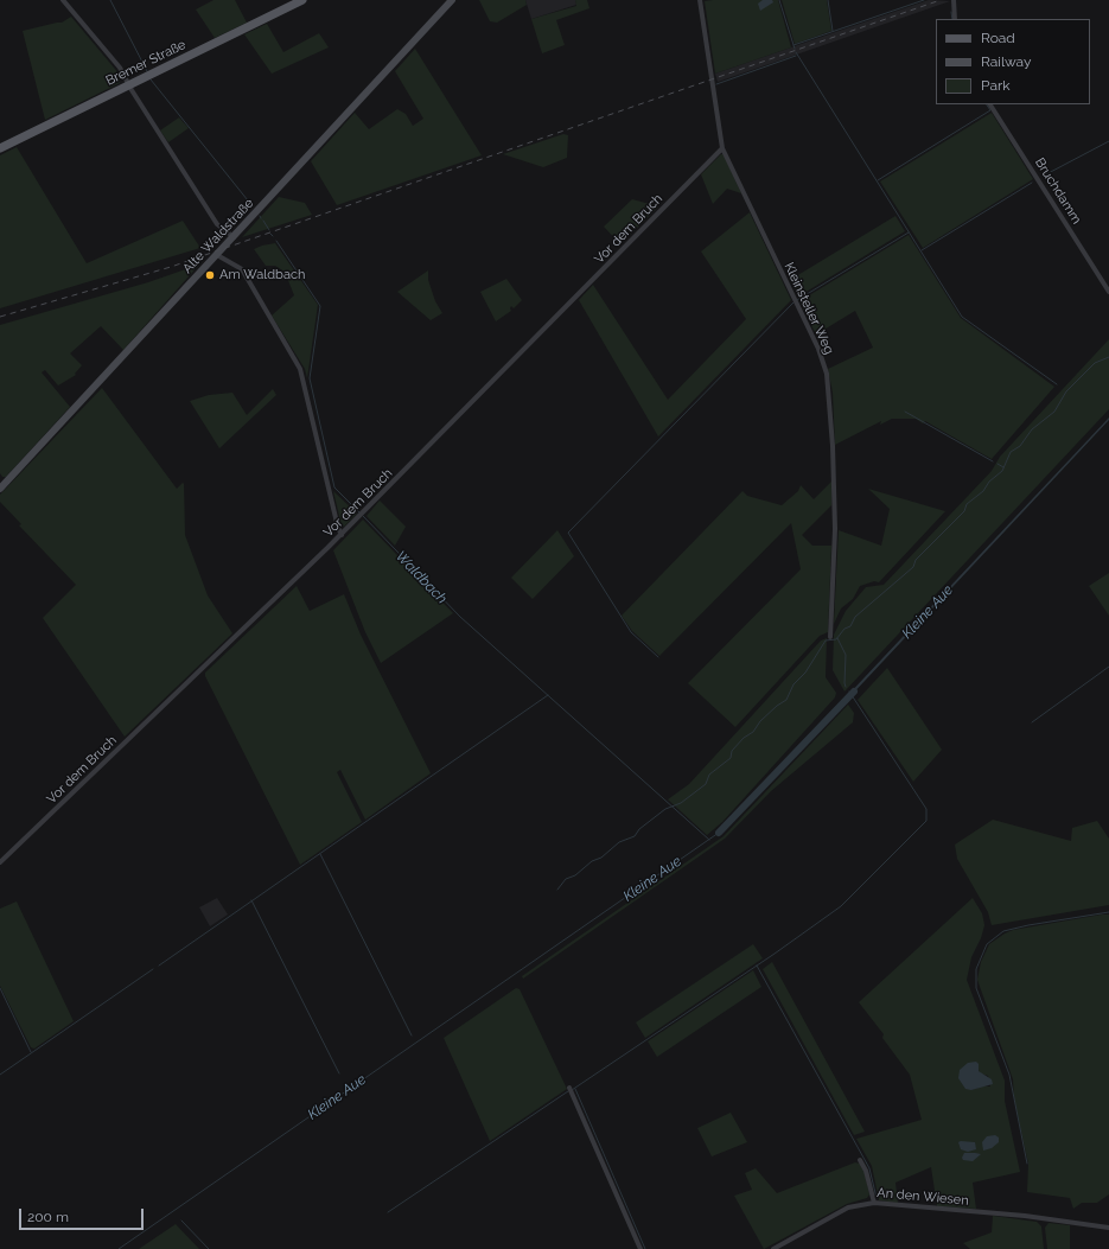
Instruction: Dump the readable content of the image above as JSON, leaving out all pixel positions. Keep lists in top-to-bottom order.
{
  "streets": {
    "main road": ["Bremer Straße"],
    "street": [
      "Bruchdamm",
      "Vor dem Bruch",
      "Alte Waldstraße",
      "Kleinsteller Weg",
      "An den Wiesen"
    ]
  },
  "crossings": [
    ["Vor dem Bruch", "Kleinsteller Weg"]
  ],
  "water": ["Waldbach", "Kleine Aue"],
  "places": ["Am Waldbach"],
  "legend": ["Road", "Railway", "Park"],
  "scale_bar": "200 m"
}
